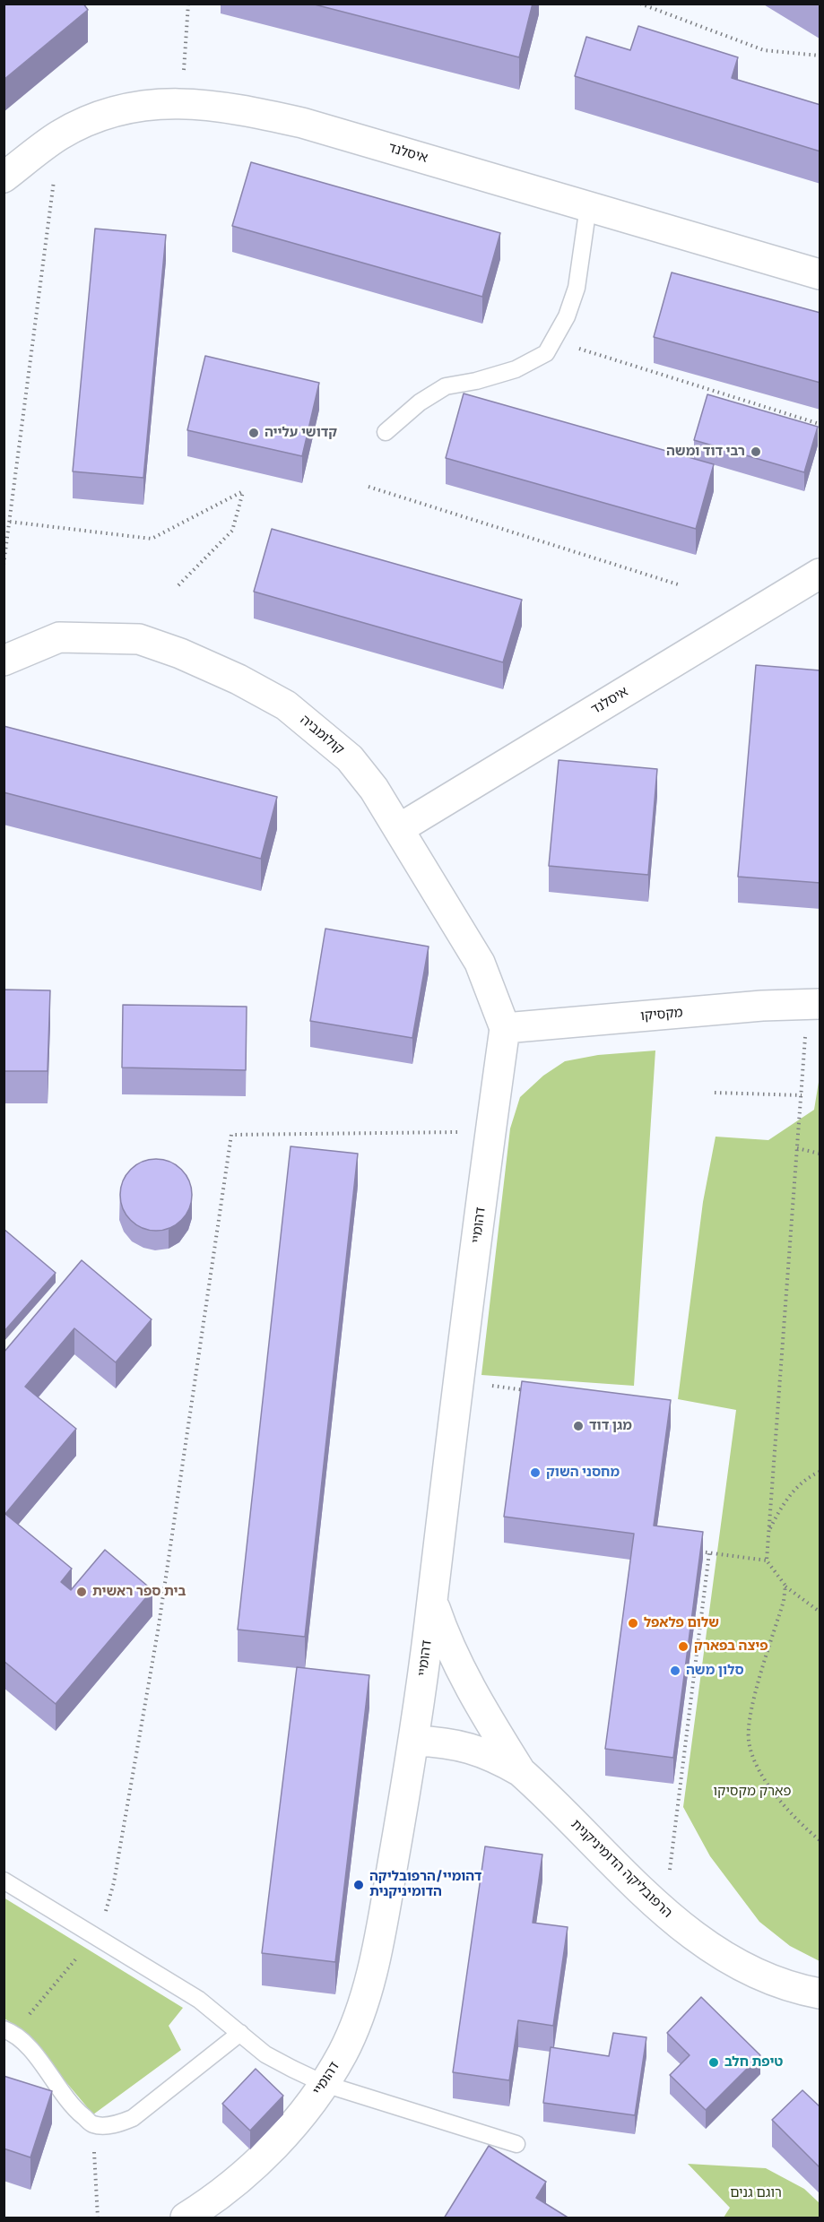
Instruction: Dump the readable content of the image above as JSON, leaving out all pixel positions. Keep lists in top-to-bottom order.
{
  "streets": {
    "street": [
      "איסלנד",
      "קולומביה",
      "מקסיקו",
      "דהומיי",
      "הרפובליקה הדומיניקנית"
    ]
  },
  "crossings": [
    ["איסלנד", "קולומביה"],
    ["קולומביה", "מקסיקו"],
    ["קולומביה", "דהומיי"],
    ["מקסיקו", "דהומיי"],
    ["דהומיי", "הרפובליקה הדומיניקנית"]
  ],
  "parks": ["פארק מקסיקו", "רוגם גנים"],
  "places": [
    "קדושי עלייה",
    "רבי דוד ומשה",
    "מגן דוד",
    "מחסני השוק",
    "בית ספר ראשית",
    "שלום פלאפל",
    "פיצה בפארק",
    "סלון משה",
    "דהומיי/הרפובליקה הדומיניקנית",
    "טיפת חלב"
  ]
}
